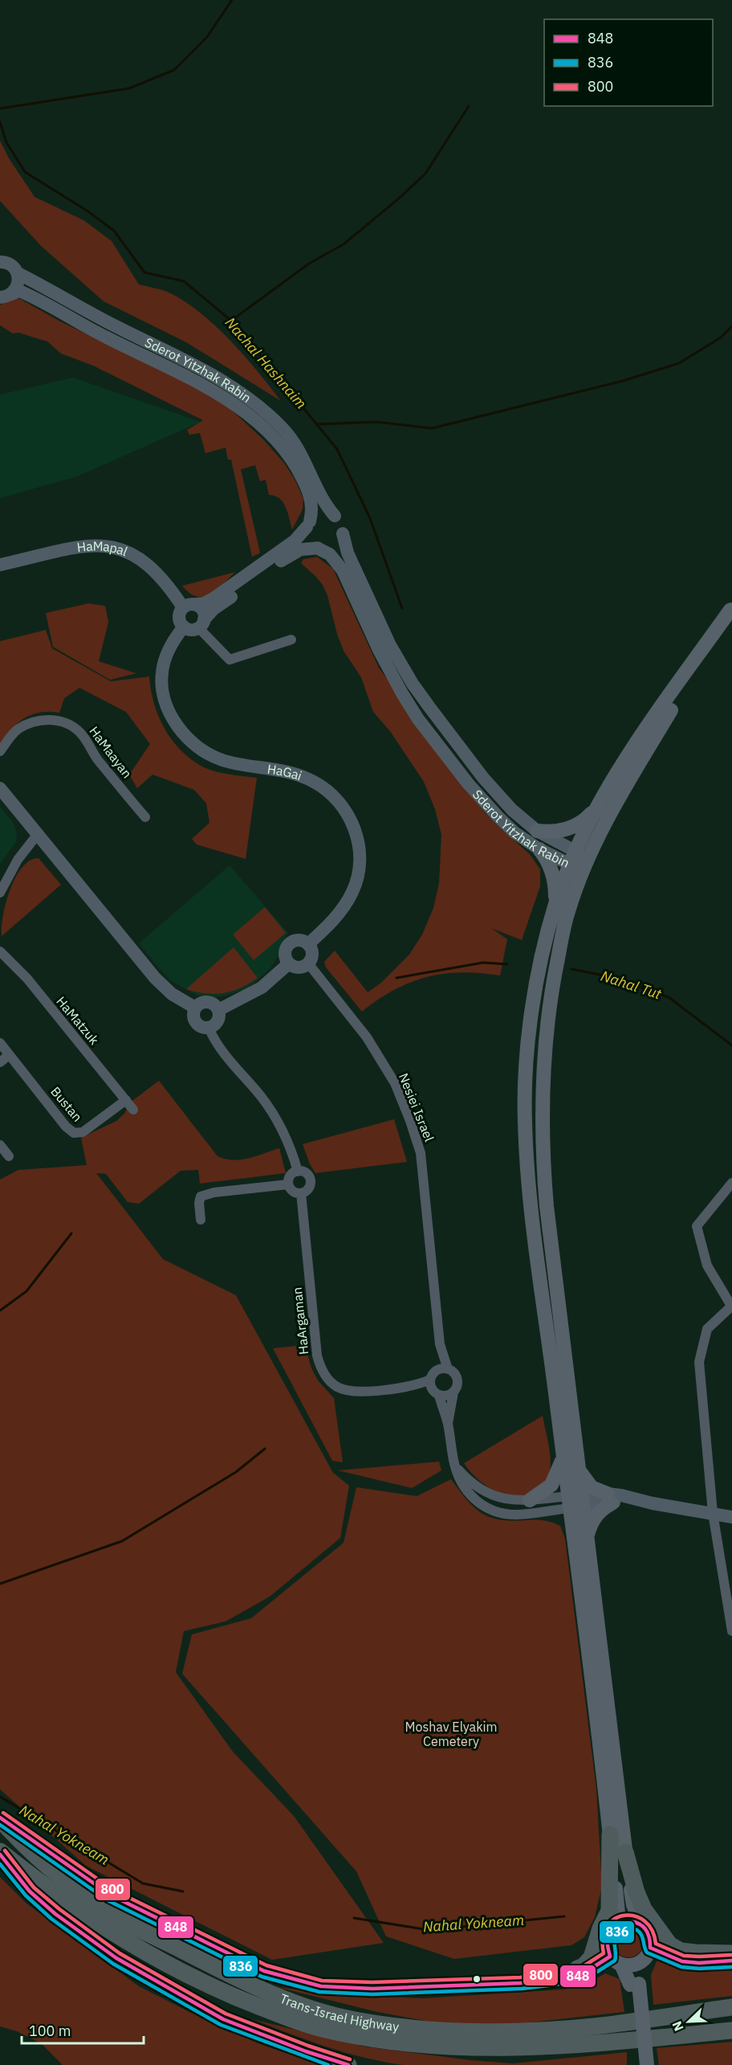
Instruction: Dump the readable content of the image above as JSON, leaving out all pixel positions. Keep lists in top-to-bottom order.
{
  "streets": {
    "highway": ["Trans-Israel Highway"],
    "main road": ["Sderot Yitzhak Rabin", "HaMapal", "HaGai"],
    "street": [
      "HaMaayan",
      "HaMatzuk",
      "Bustan",
      "Nesiei Israel",
      "HaArgaman"
    ]
  },
  "crossings": [
    ["HaMapal", "HaGai"],
    ["HaGai", "Nesiei Israel"],
    ["HaMatzuk", "Bustan"],
    ["Nesiei Israel", "HaArgaman"]
  ],
  "water": ["Nachal Hashnaim", "Nahal Tut", "Nahal Yokneam"],
  "parks": ["Moshav Elyakim Cemetery"],
  "lines": ["transit line 800", "transit line 848", "transit line 836"],
  "legend": ["848", "836", "800"],
  "scale_bar": "100 m",
  "north": "bottom left"
}
